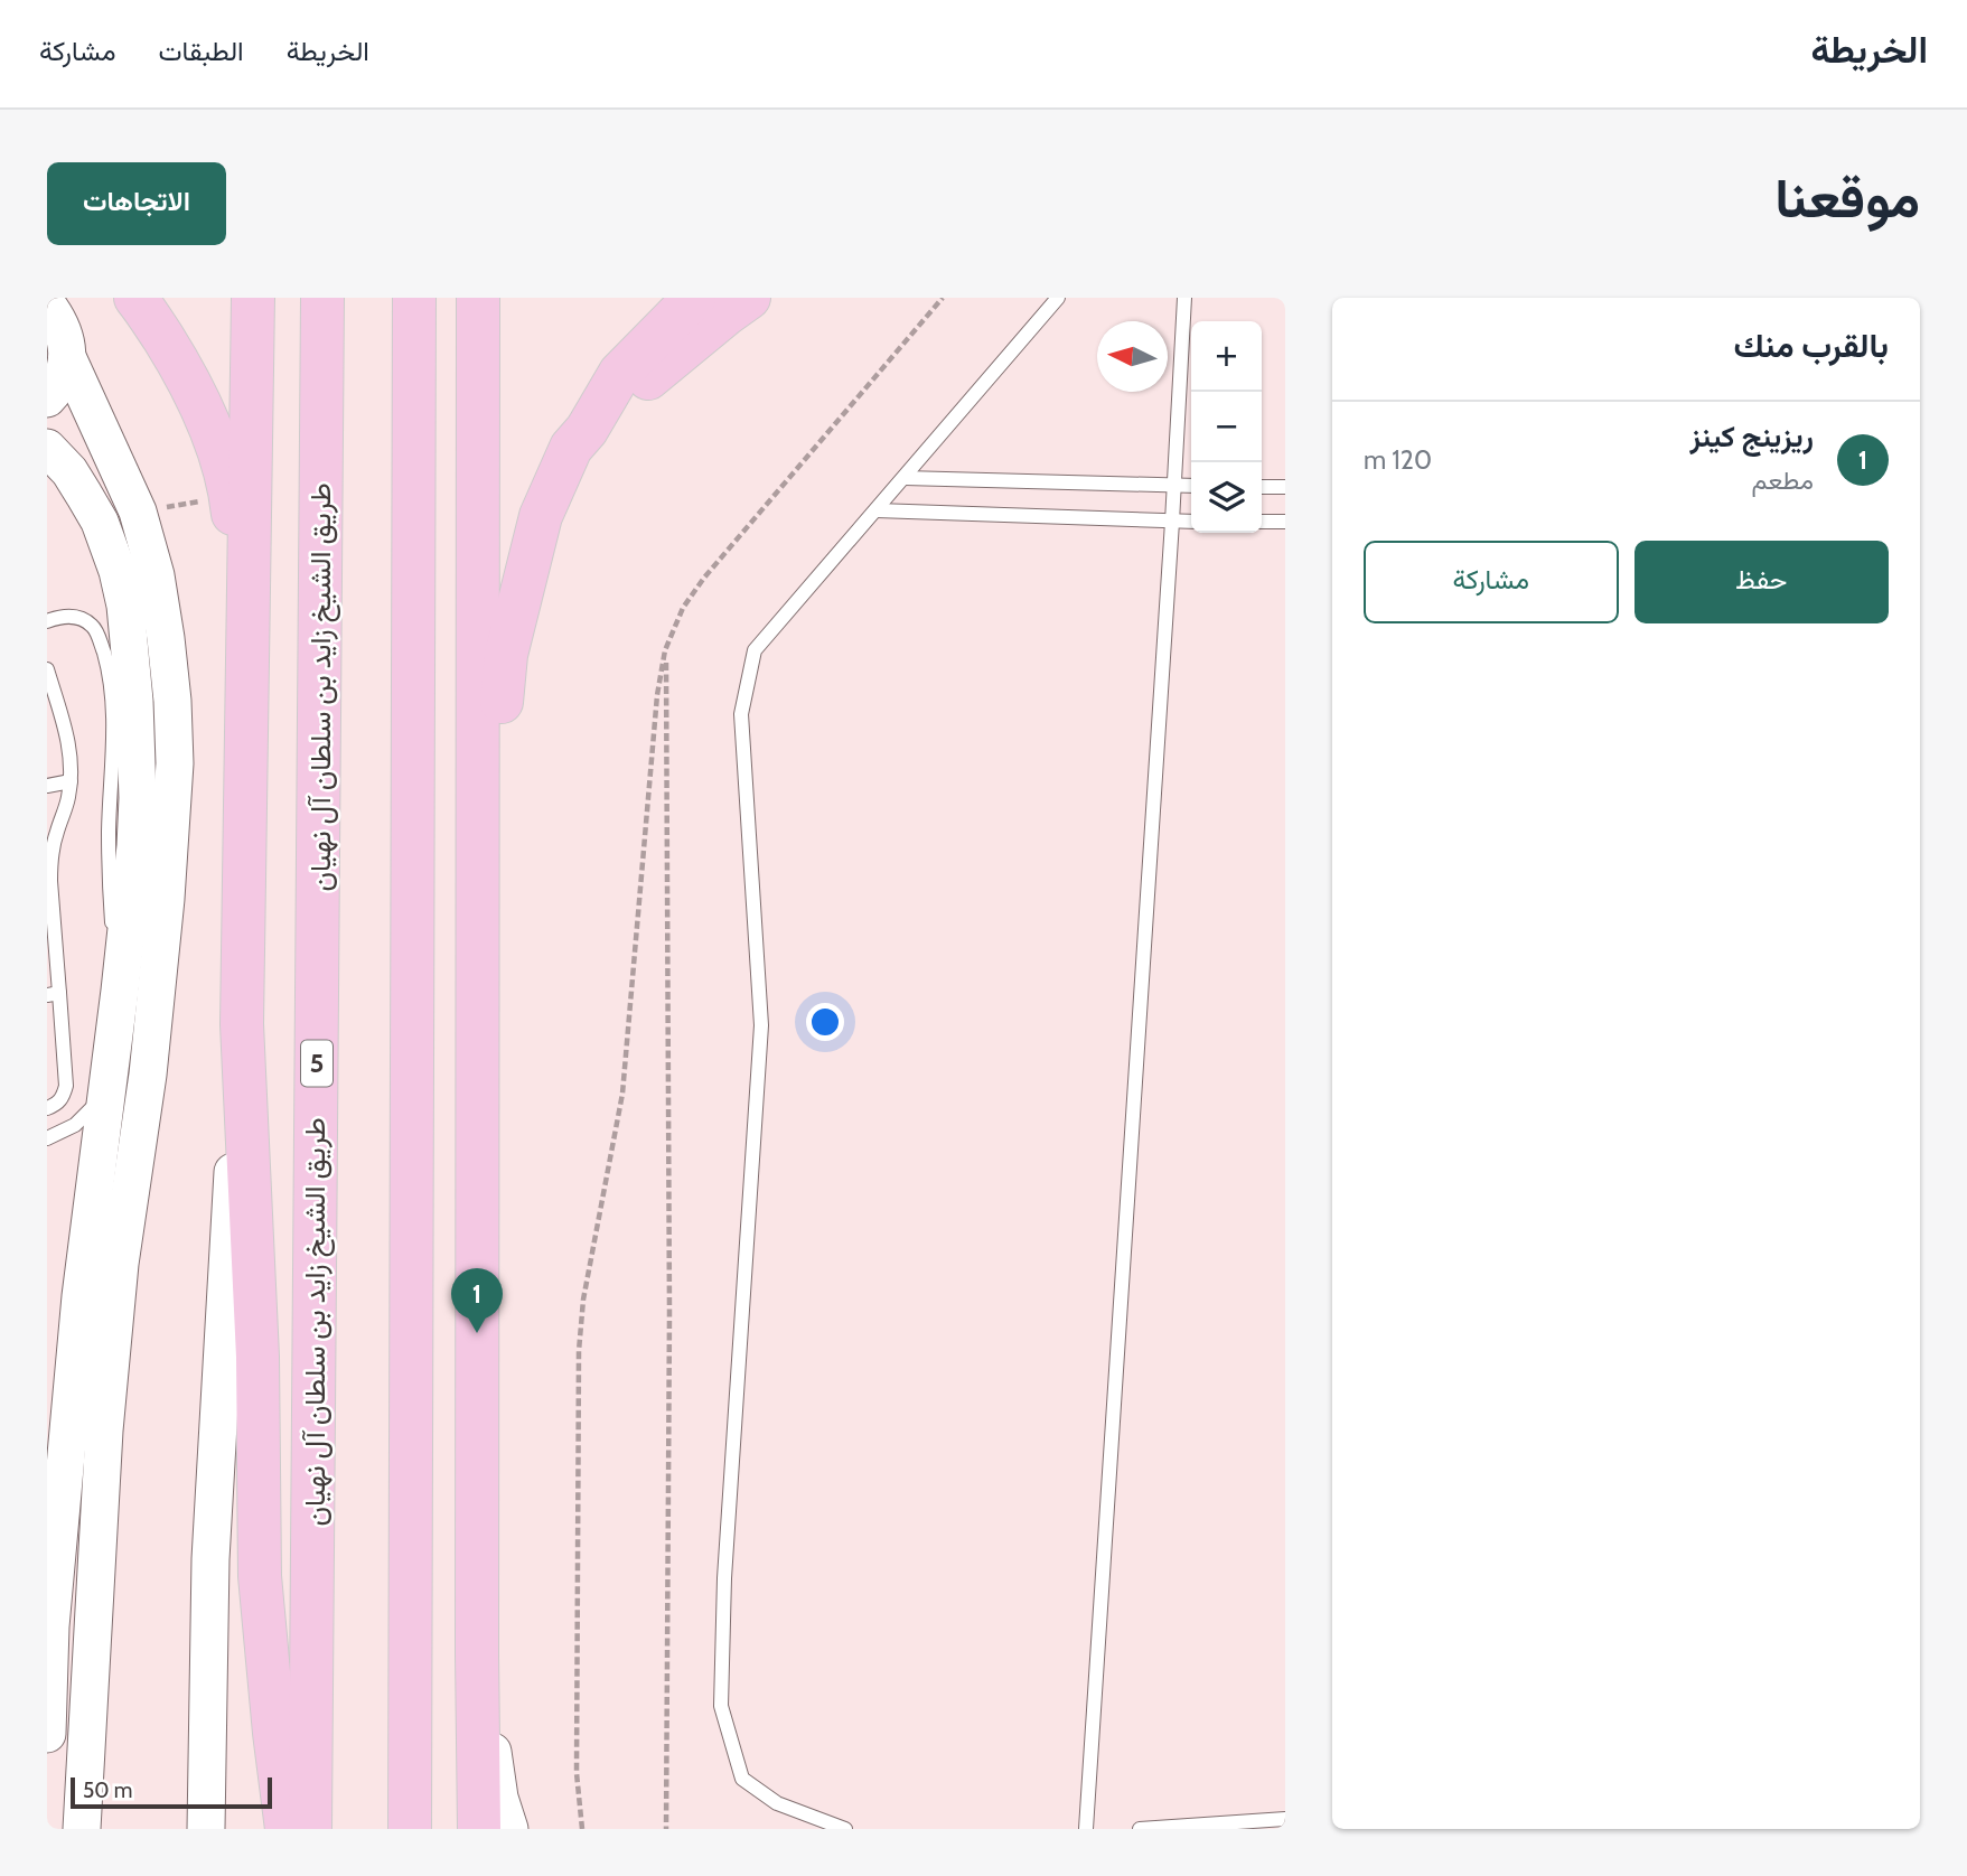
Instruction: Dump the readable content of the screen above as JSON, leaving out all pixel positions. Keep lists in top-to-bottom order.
{
  "streets": {
    "highway": ["طريق الشيخ زايد بن سلطان آل نهيان", "5"]
  },
  "scale_bar": "50 m",
  "north": "left",
  "page": {
    "header": "الخريطة",
    "nav": ["الخريطة", "الطبقات", "مشاركة"],
    "title": "موقعنا",
    "buttons": [
      "الاتجاهات",
      ["حفظ", "مشاركة"]
    ],
    "heading": "بالقرب منك",
    "map_buttons": ["+", "−"],
    "list": [
      {
        "mark": "1",
        "name": "ريزينج كينز",
        "note": "مطعم",
        "value": "120 m"
      }
    ],
    "pins": "1",
    "scale": "50 m"
  }
}
